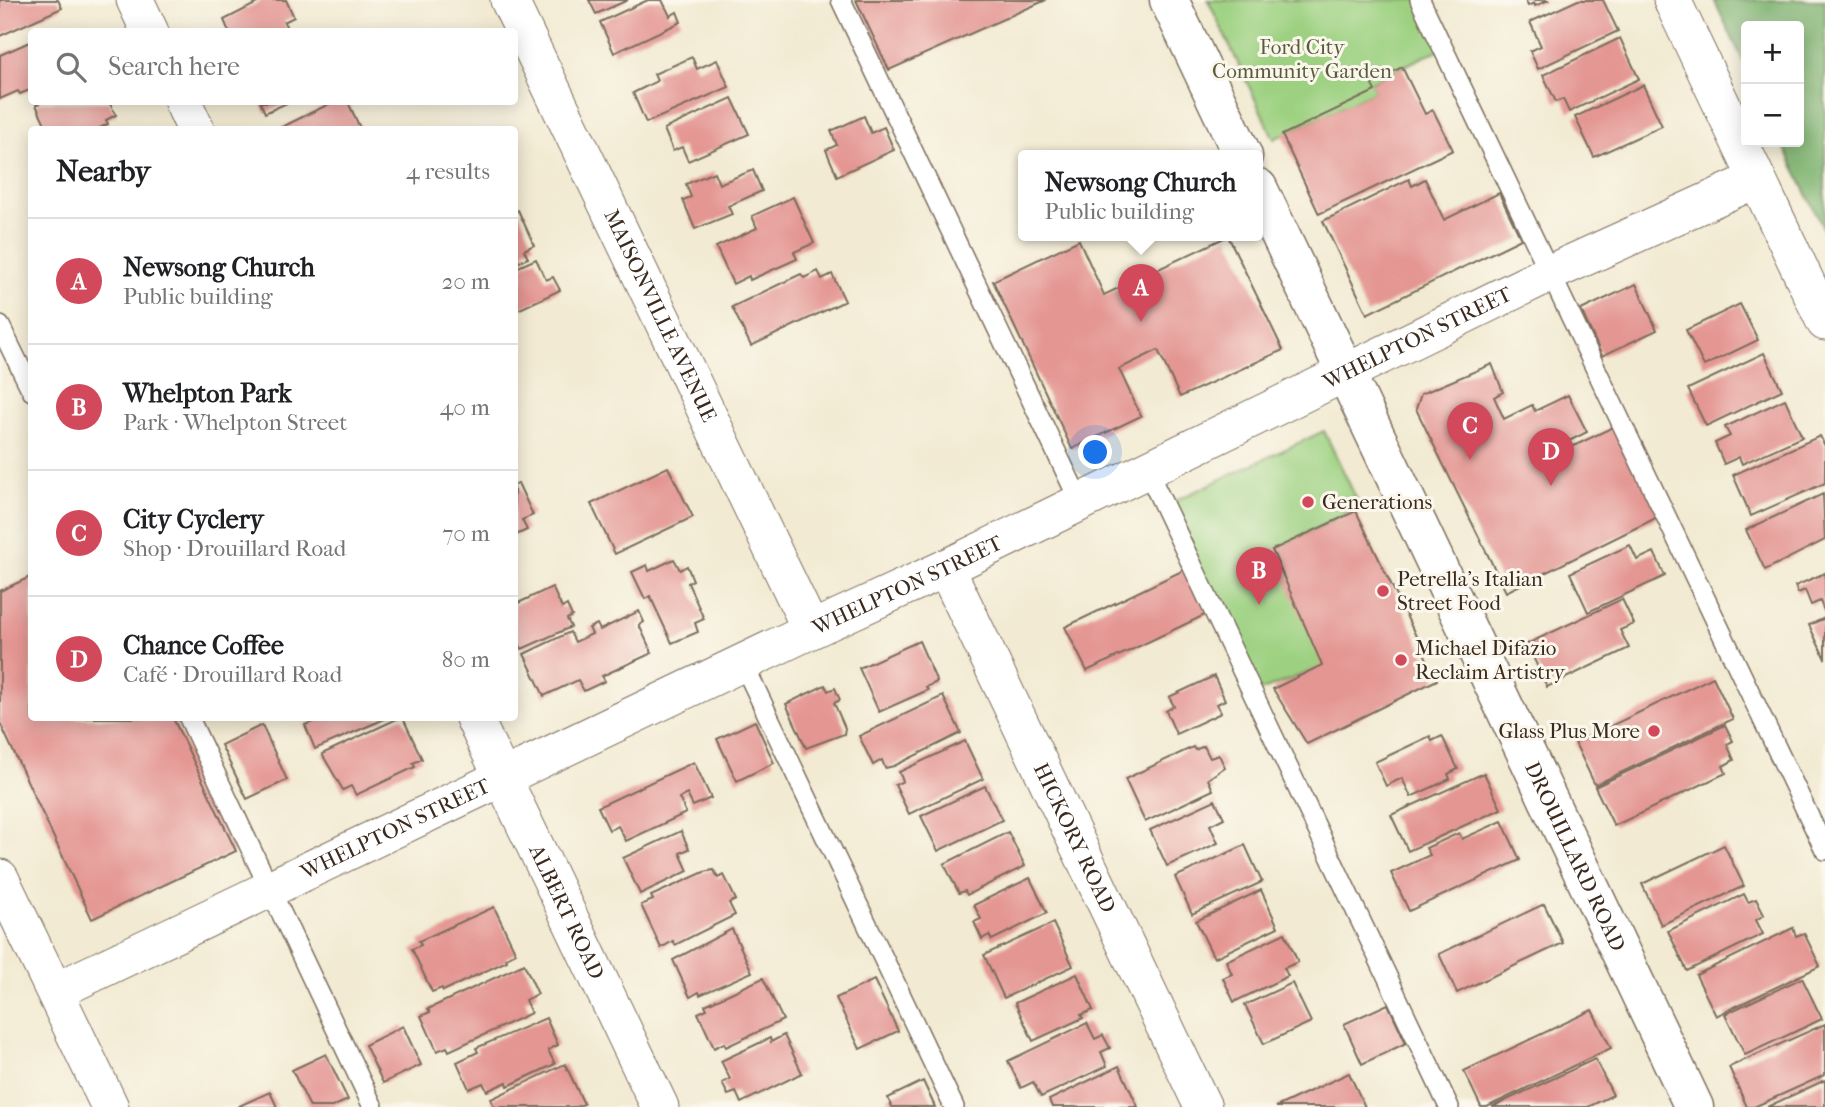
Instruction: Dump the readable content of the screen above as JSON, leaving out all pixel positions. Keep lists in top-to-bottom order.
{
  "streets": {
    "street": [
      "MAISONVILLE AVENUE",
      "WHELPTON STREET",
      "HICKORY ROAD",
      "DROUILLARD ROAD",
      "ALBERT ROAD"
    ]
  },
  "crossings": [
    ["MAISONVILLE AVENUE", "WHELPTON STREET"],
    ["WHELPTON STREET", "HICKORY ROAD"],
    ["WHELPTON STREET", "DROUILLARD ROAD"],
    ["WHELPTON STREET", "ALBERT ROAD"]
  ],
  "parks": ["Ford City Community Garden"],
  "places": [
    "Generations",
    "Petrella's Italian Street Food",
    "Michael Difazio Reclaim Artistry",
    "Glass Plus More"
  ],
  "page": {
    "map_buttons": ["+", "−"],
    "search": "Search here",
    "heading": ["Nearby", "4 results"],
    "popup": ["Newsong Church", "Public building"],
    "list": [
      {
        "mark": "A",
        "name": "Newsong Church",
        "note": "Public building",
        "value": "20 m"
      },
      {
        "mark": "B",
        "name": "Whelpton Park",
        "note": "Park · Whelpton Street",
        "value": "40 m"
      },
      {
        "mark": "C",
        "name": "City Cyclery",
        "note": "Shop · Drouillard Road",
        "value": "70 m"
      },
      {
        "mark": "D",
        "name": "Chance Coffee",
        "note": "Café · Drouillard Road",
        "value": "80 m"
      }
    ],
    "pins": [
      "A",
      "C",
      "D",
      "B"
    ]
  }
}
